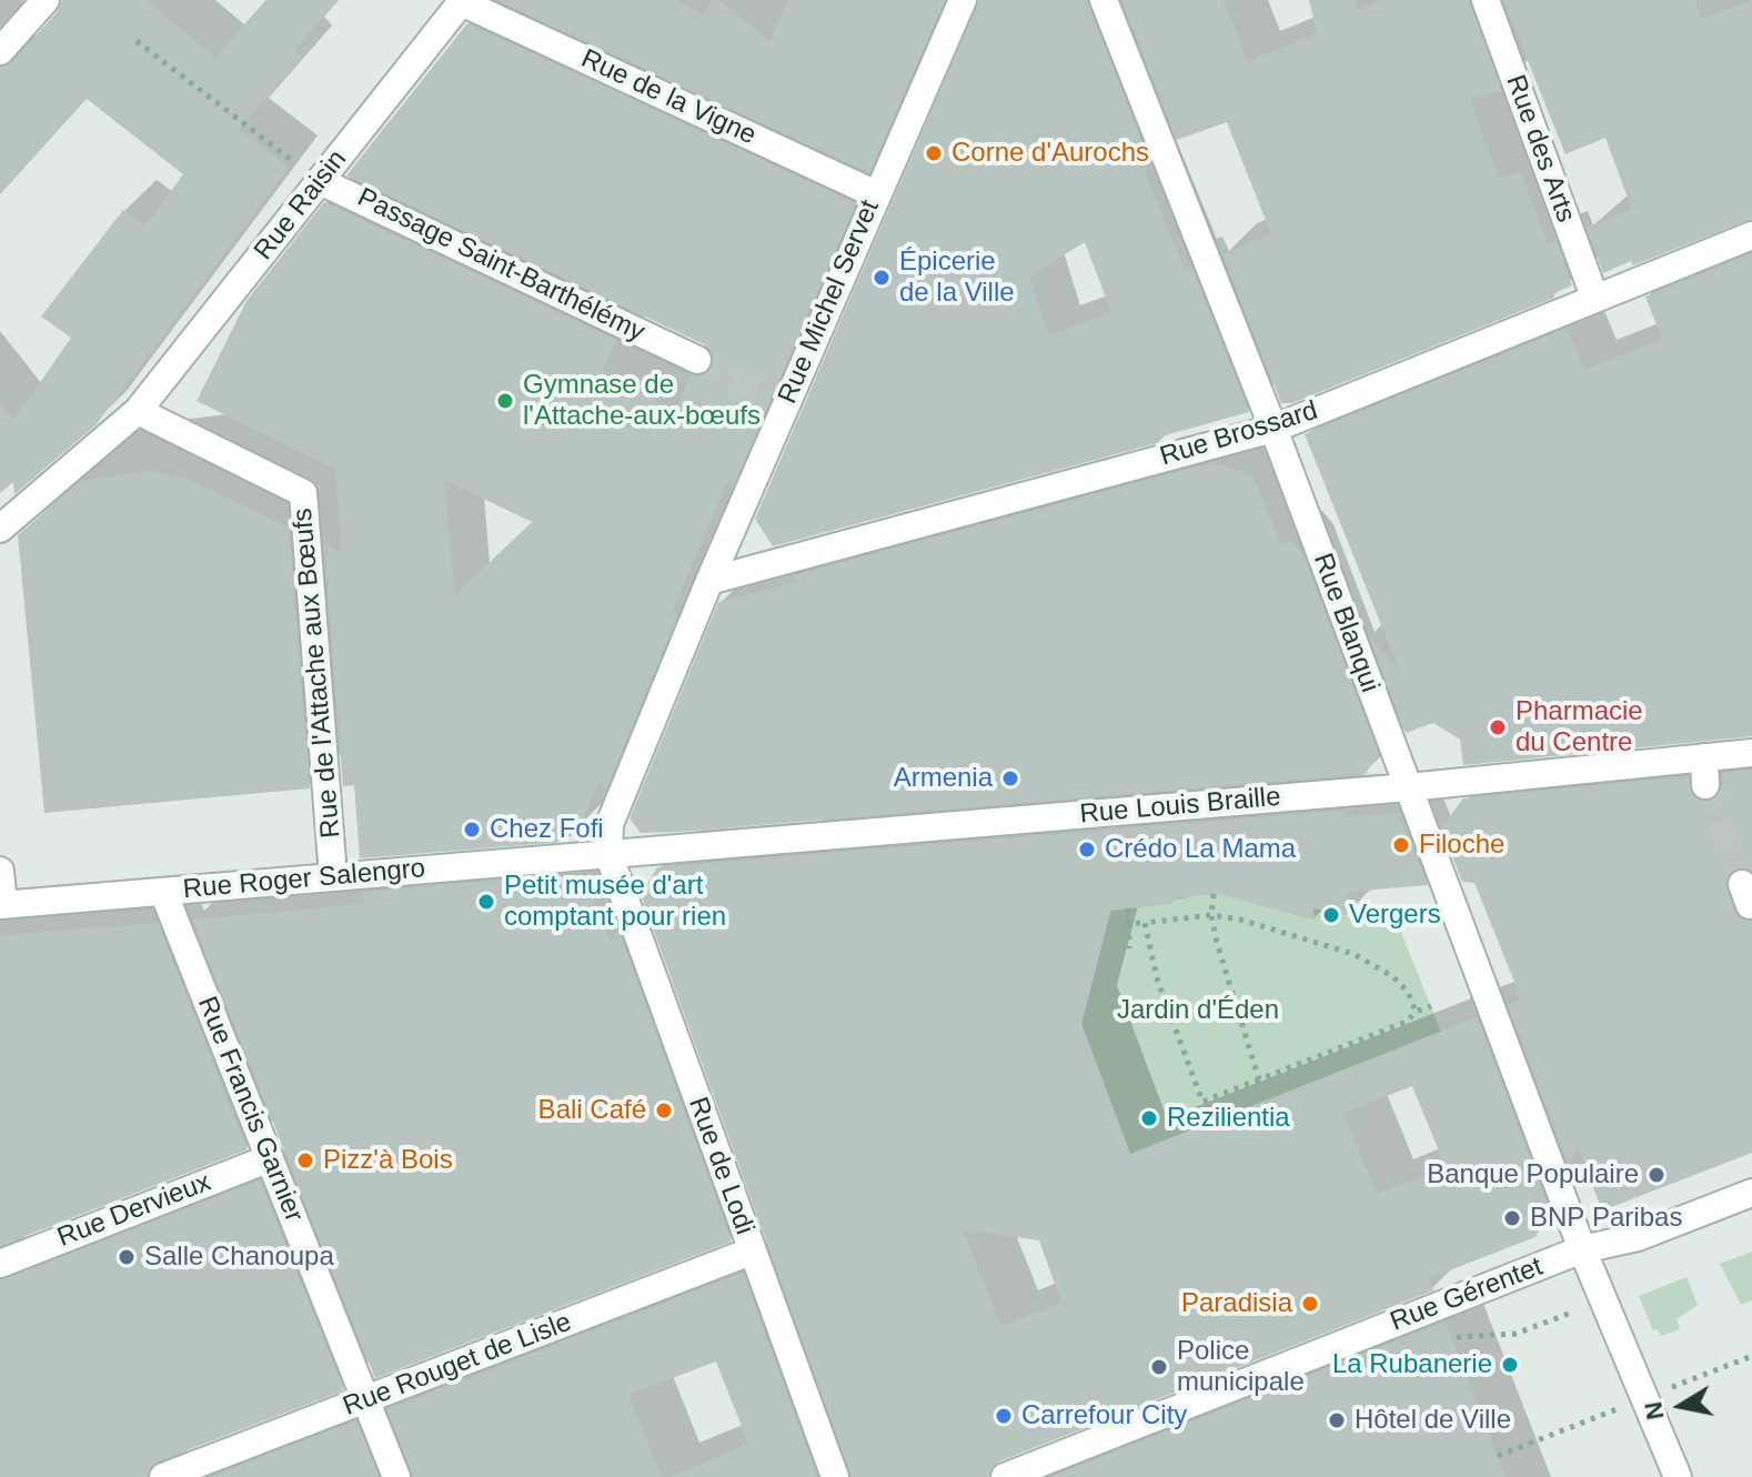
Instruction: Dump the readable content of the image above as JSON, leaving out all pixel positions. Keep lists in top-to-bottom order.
{
  "streets": {
    "street": [
      "Rue de la Vigne",
      "Rue des Arts",
      "Rue Raisin",
      "Passage Saint-Barthélémy",
      "Rue Michel Servet",
      "Rue Brossard",
      "Rue Blanqui",
      "Rue de l'Attache aux Bœufs",
      "Rue Louis Braille",
      "Rue Roger Salengro",
      "Rue Francis Garnier",
      "Rue de Lodi",
      "Rue Dervieux",
      "Rue Gérentet",
      "Rue Rouget de Lisle"
    ]
  },
  "crossings": [
    ["Rue de la Vigne", "Rue Raisin"],
    ["Rue de la Vigne", "Rue Michel Servet"],
    ["Rue des Arts", "Rue Brossard"],
    ["Rue Raisin", "Passage Saint-Barthélémy"],
    ["Rue Raisin", "Rue de l'Attache aux Bœufs"],
    ["Rue Michel Servet", "Rue Brossard"],
    ["Rue Michel Servet", "Rue Louis Braille"],
    ["Rue Michel Servet", "Rue Roger Salengro"],
    ["Rue Michel Servet", "Rue de Lodi"],
    ["Rue Brossard", "Rue Blanqui"],
    ["Rue Blanqui", "Rue Louis Braille"],
    ["Rue Blanqui", "Rue Gérentet"],
    ["Rue de l'Attache aux Bœufs", "Rue Roger Salengro"],
    ["Rue Louis Braille", "Rue Roger Salengro"],
    ["Rue Louis Braille", "Rue de Lodi"],
    ["Rue Roger Salengro", "Rue Francis Garnier"],
    ["Rue Roger Salengro", "Rue de Lodi"],
    ["Rue Francis Garnier", "Rue Dervieux"],
    ["Rue Francis Garnier", "Rue Rouget de Lisle"],
    ["Rue de Lodi", "Rue Rouget de Lisle"]
  ],
  "parks": ["Jardin d'Éden"],
  "places": [
    "Corne d'Aurochs",
    "Épicerie de la Ville",
    "Gymnase de l'Attache-aux-bœufs",
    "Pharmacie du Centre",
    "Armenia",
    "Chez Fofi",
    "Filoche",
    "Crédo La Mama",
    "Petit musée d'art comptant pour rien",
    "Vergers",
    "Bali Café",
    "Rezilientia",
    "Pizz'à Bois",
    "Banque Populaire",
    "BNP Paribas",
    "Salle Chanoupa",
    "Paradisia",
    "La Rubanerie",
    "Police municipale",
    "Carrefour City",
    "Hôtel de Ville"
  ],
  "north": "left"
}
